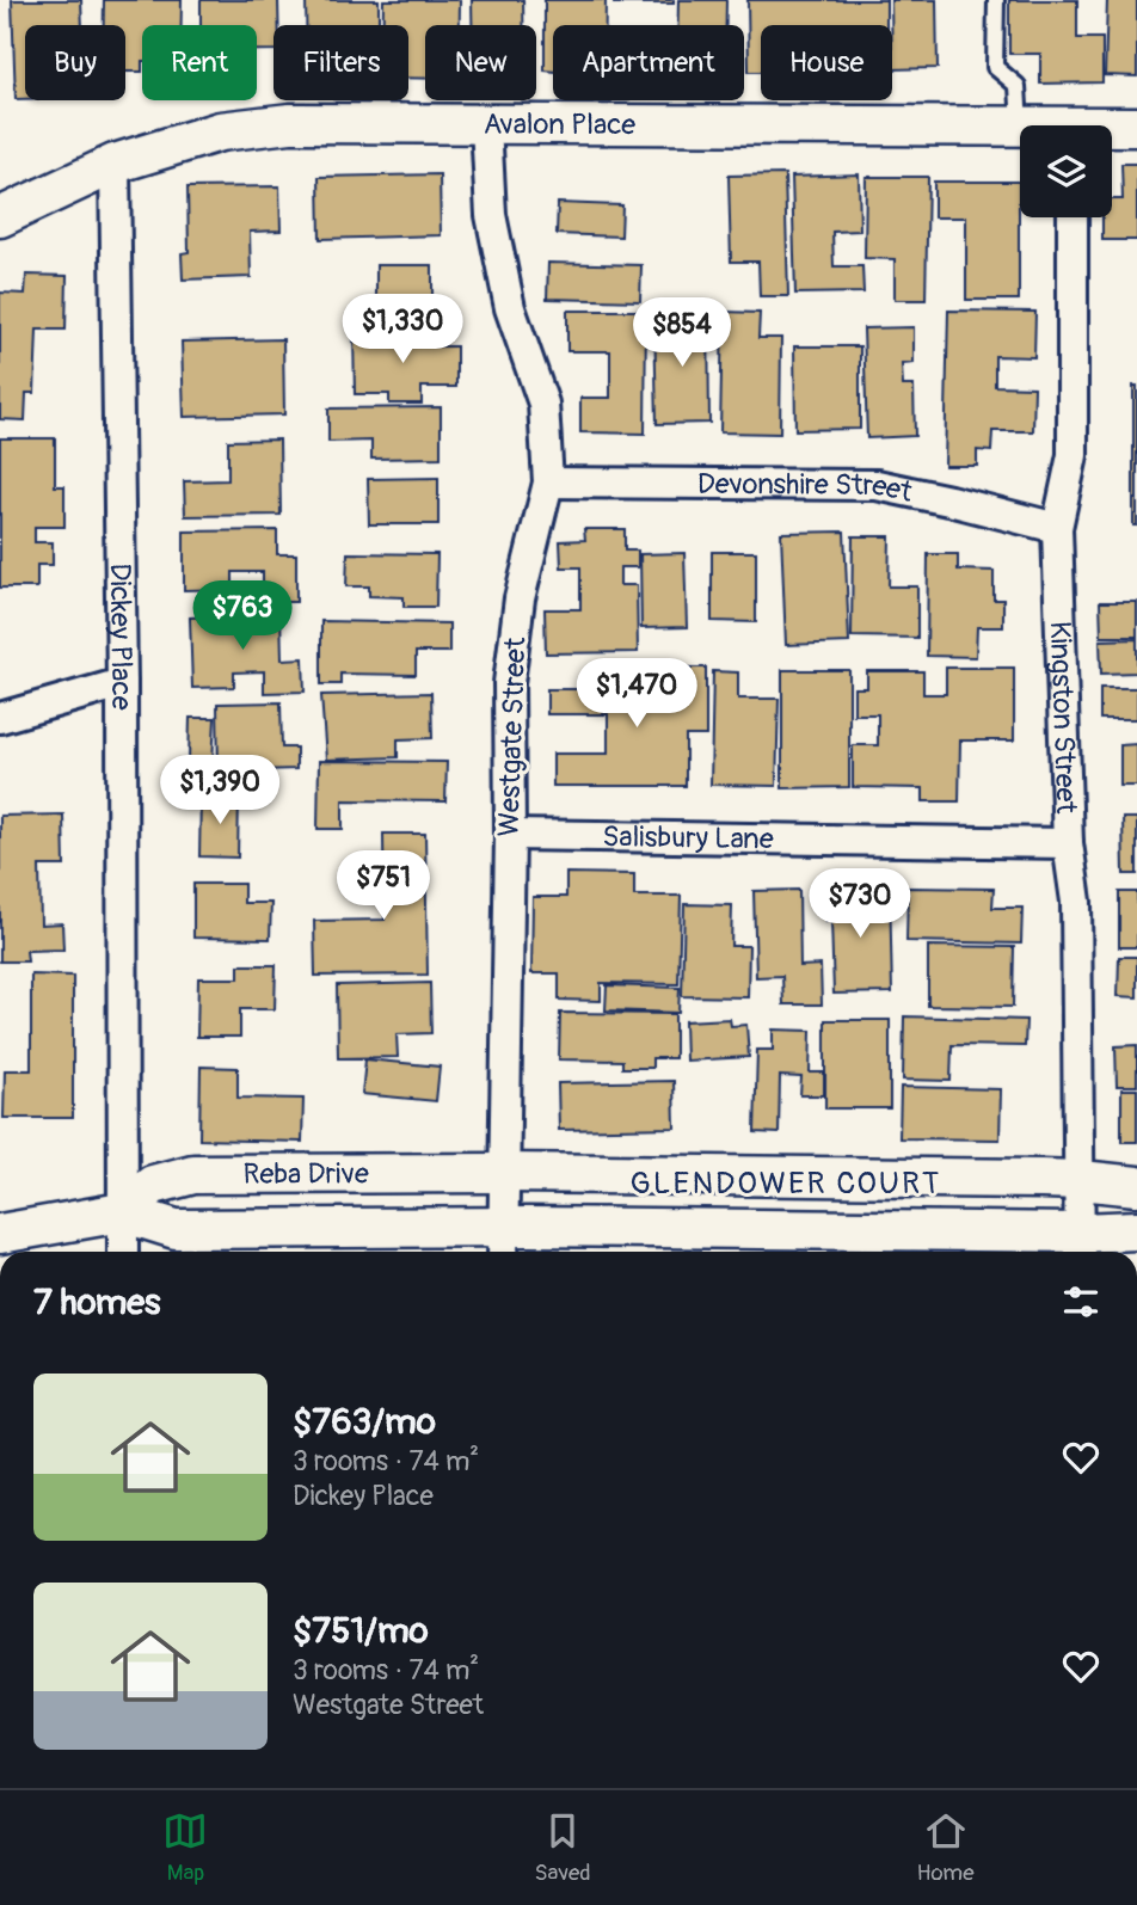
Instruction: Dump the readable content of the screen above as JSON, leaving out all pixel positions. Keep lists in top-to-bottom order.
{
  "streets": {
    "street": [
      "Avalon Place",
      "Devonshire Street",
      "Dickey Place",
      "Kingston Street",
      "Westgate Street",
      "Salisbury Lane",
      "Reba Drive"
    ]
  },
  "crossings": [
    ["Avalon Place", "Dickey Place"],
    ["Avalon Place", "Westgate Street"],
    ["Devonshire Street", "Kingston Street"],
    ["Devonshire Street", "Westgate Street"],
    ["Dickey Place", "Reba Drive"],
    ["Kingston Street", "Salisbury Lane"],
    ["Kingston Street", "Reba Drive"],
    ["Westgate Street", "Salisbury Lane"],
    ["Westgate Street", "Reba Drive"]
  ],
  "districts": ["GLENDOWER COURT"],
  "page": {
    "chip": [
      "Buy",
      "Rent",
      "Filters",
      "New",
      "Apartment",
      "House"
    ],
    "price": [
      "$1,330",
      "$854",
      "$763",
      "$1,470",
      "$1,390",
      "$751",
      "$730"
    ],
    "heading": "7 homes",
    "list": [
      {
        "name": "$763/mo",
        "note": "3 rooms · 74 m² · Dickey Place"
      },
      {
        "name": "$751/mo",
        "note": "3 rooms · 74 m² · Westgate Street"
      }
    ],
    "tabs": ["Map", "Saved", "Home"]
  }
}
